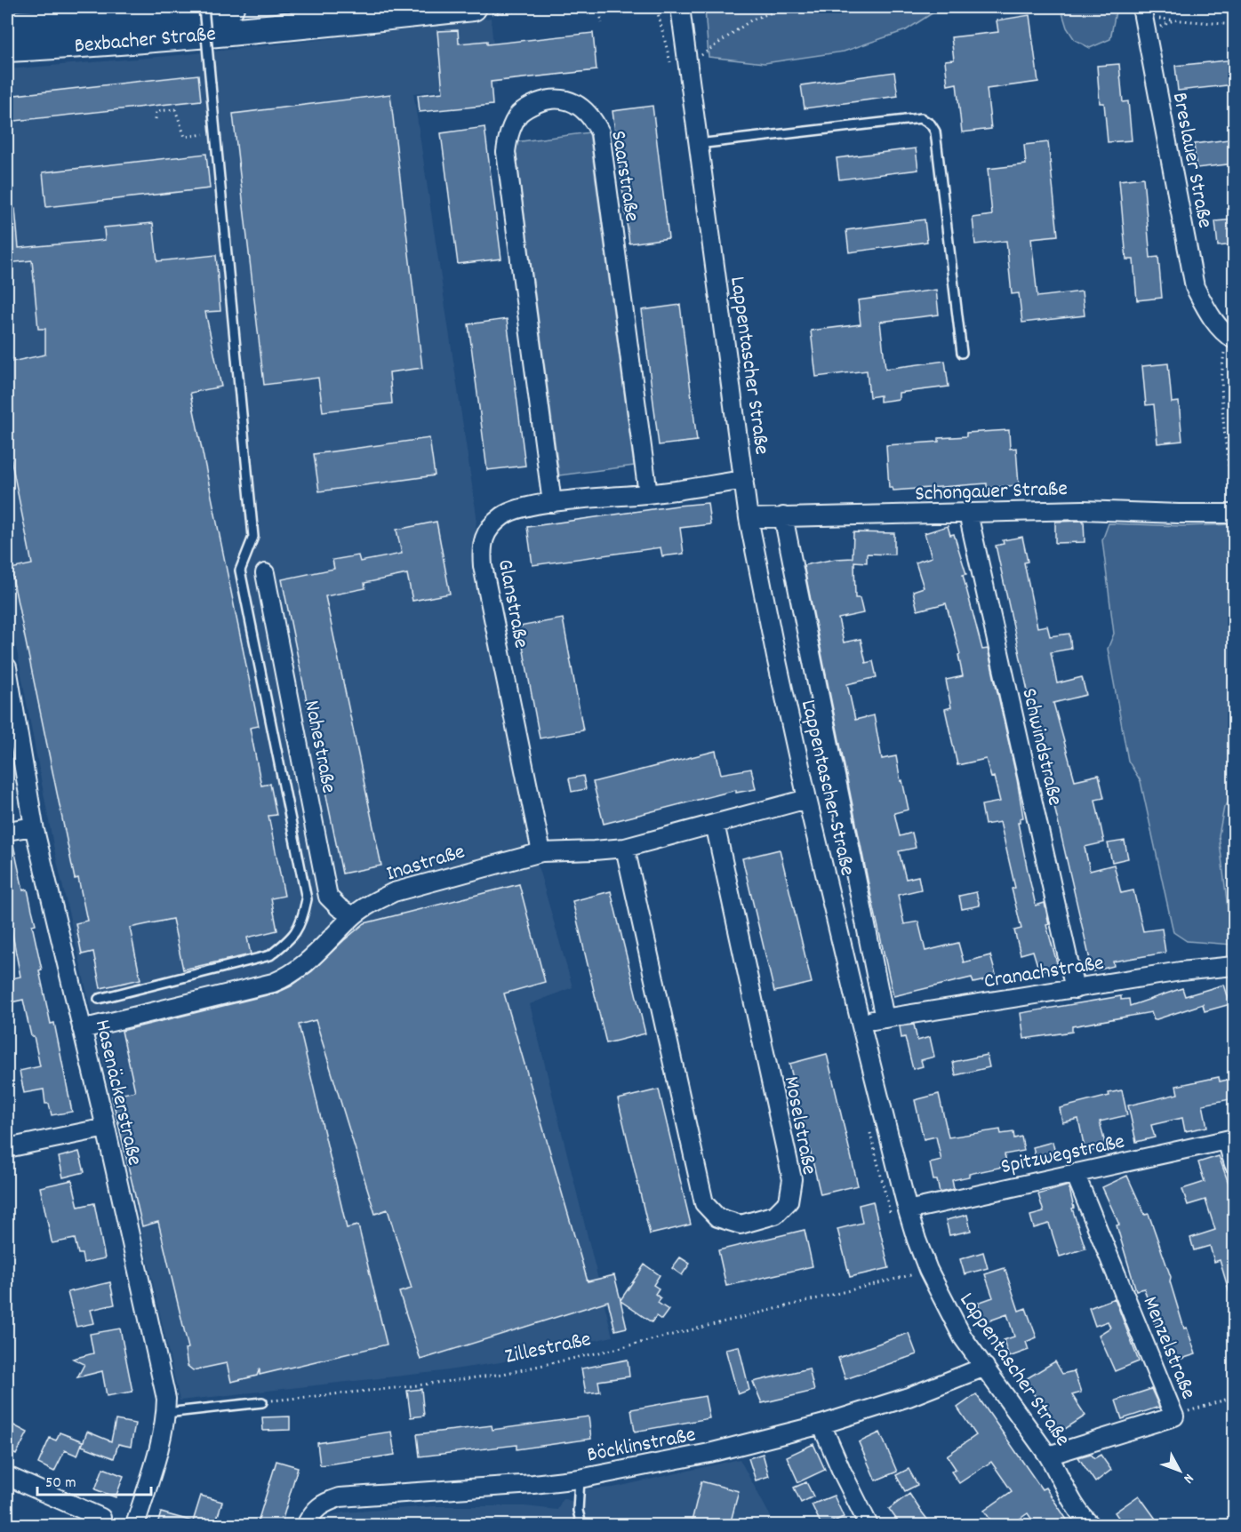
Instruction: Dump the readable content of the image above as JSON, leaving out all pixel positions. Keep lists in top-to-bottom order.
{
  "streets": {
    "main road": ["Bexbacher Straße"],
    "street": [
      "Breslauer Straße",
      "Saarstraße",
      "Lappentascher Straße",
      "Schongauer Straße",
      "Glanstraße",
      "Nahestraße",
      "Schwindstraße",
      "Inastraße",
      "Cranachstraße",
      "Hasenäckerstraße",
      "Moselstraße",
      "Spitzwegstraße",
      "Menzelstraße",
      "Böcklinstraße"
    ],
    "path": ["Zillestraße"]
  },
  "crossings": [
    ["Saarstraße", "Glanstraße"],
    ["Lappentascher Straße", "Schongauer Straße"],
    ["Lappentascher Straße", "Glanstraße"],
    ["Lappentascher Straße", "Inastraße"],
    ["Lappentascher Straße", "Cranachstraße"],
    ["Lappentascher Straße", "Spitzwegstraße"],
    ["Lappentascher Straße", "Zillestraße"],
    ["Lappentascher Straße", "Menzelstraße"],
    ["Lappentascher Straße", "Böcklinstraße"],
    ["Schongauer Straße", "Schwindstraße"],
    ["Glanstraße", "Inastraße"],
    ["Nahestraße", "Inastraße"],
    ["Schwindstraße", "Cranachstraße"],
    ["Inastraße", "Hasenäckerstraße"],
    ["Inastraße", "Moselstraße"],
    ["Spitzwegstraße", "Menzelstraße"]
  ],
  "scale_bar": "50 m",
  "north": "bottom right"
}
